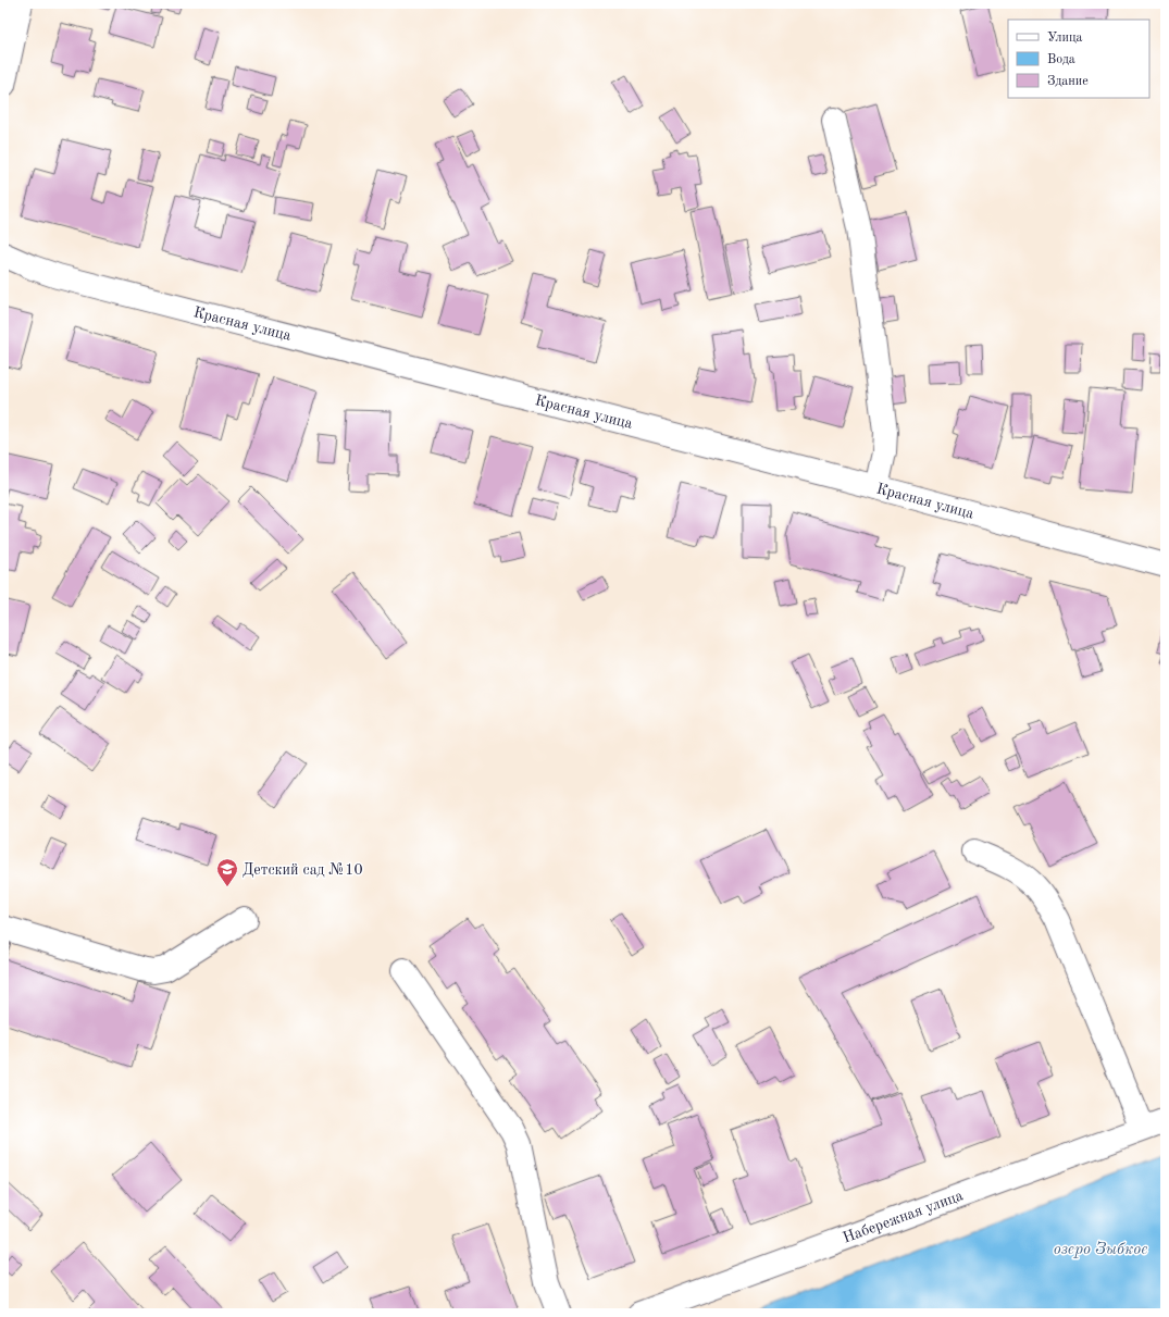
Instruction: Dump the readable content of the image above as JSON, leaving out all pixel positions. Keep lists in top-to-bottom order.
{
  "streets": {
    "main road": ["Красная улица", "Набережная улица"]
  },
  "water": ["озеро Зыбкое"],
  "places": {
    "school or university": ["Детский сад №10"]
  },
  "legend": ["Улица", "Вода", "Здание"]
}
